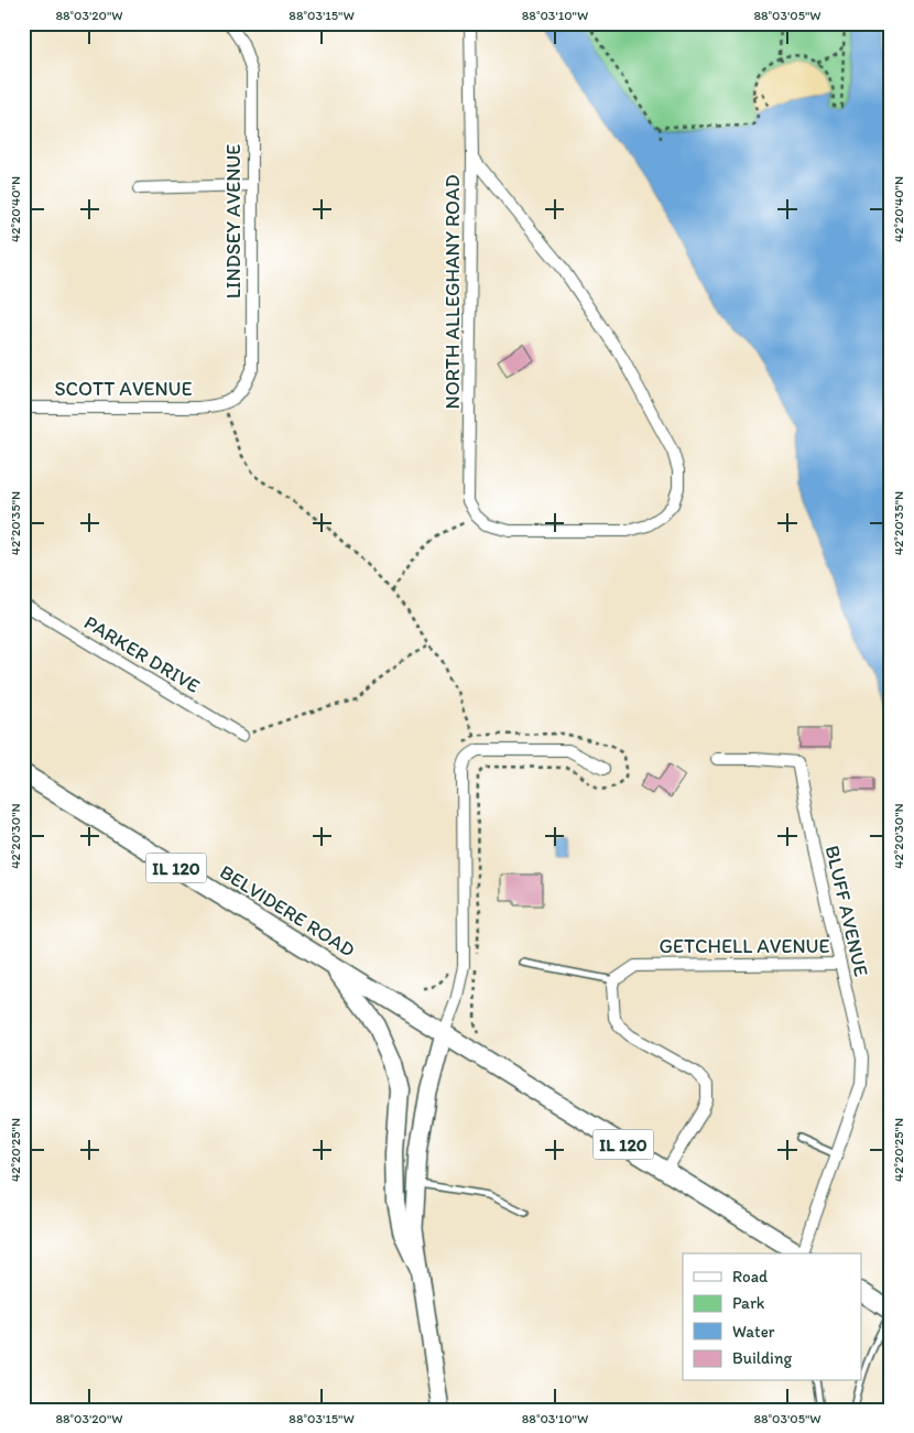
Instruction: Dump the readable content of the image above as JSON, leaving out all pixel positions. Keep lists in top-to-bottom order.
{
  "streets": {
    "main road": ["IL 120", "BELVIDERE ROAD"],
    "street": [
      "LINDSEY AVENUE",
      "NORTH ALLEGHANY ROAD",
      "SCOTT AVENUE",
      "PARKER DRIVE",
      "BLUFF AVENUE",
      "GETCHELL AVENUE"
    ]
  },
  "crossings": [
    ["LINDSEY AVENUE", "SCOTT AVENUE"],
    ["IL 120", "BELVIDERE ROAD"],
    ["BLUFF AVENUE", "GETCHELL AVENUE"]
  ],
  "legend": [
    "Road",
    "Park",
    "Water",
    "Building"
  ],
  "coordinates": [
    "88°03'20\"W",
    "88°03'15\"W",
    "88°03'10\"W",
    "88°03'05\"W",
    "42°20'40\"N",
    "42°20'35\"N",
    "42°20'30\"N",
    "42°20'25\"N"
  ]
}
